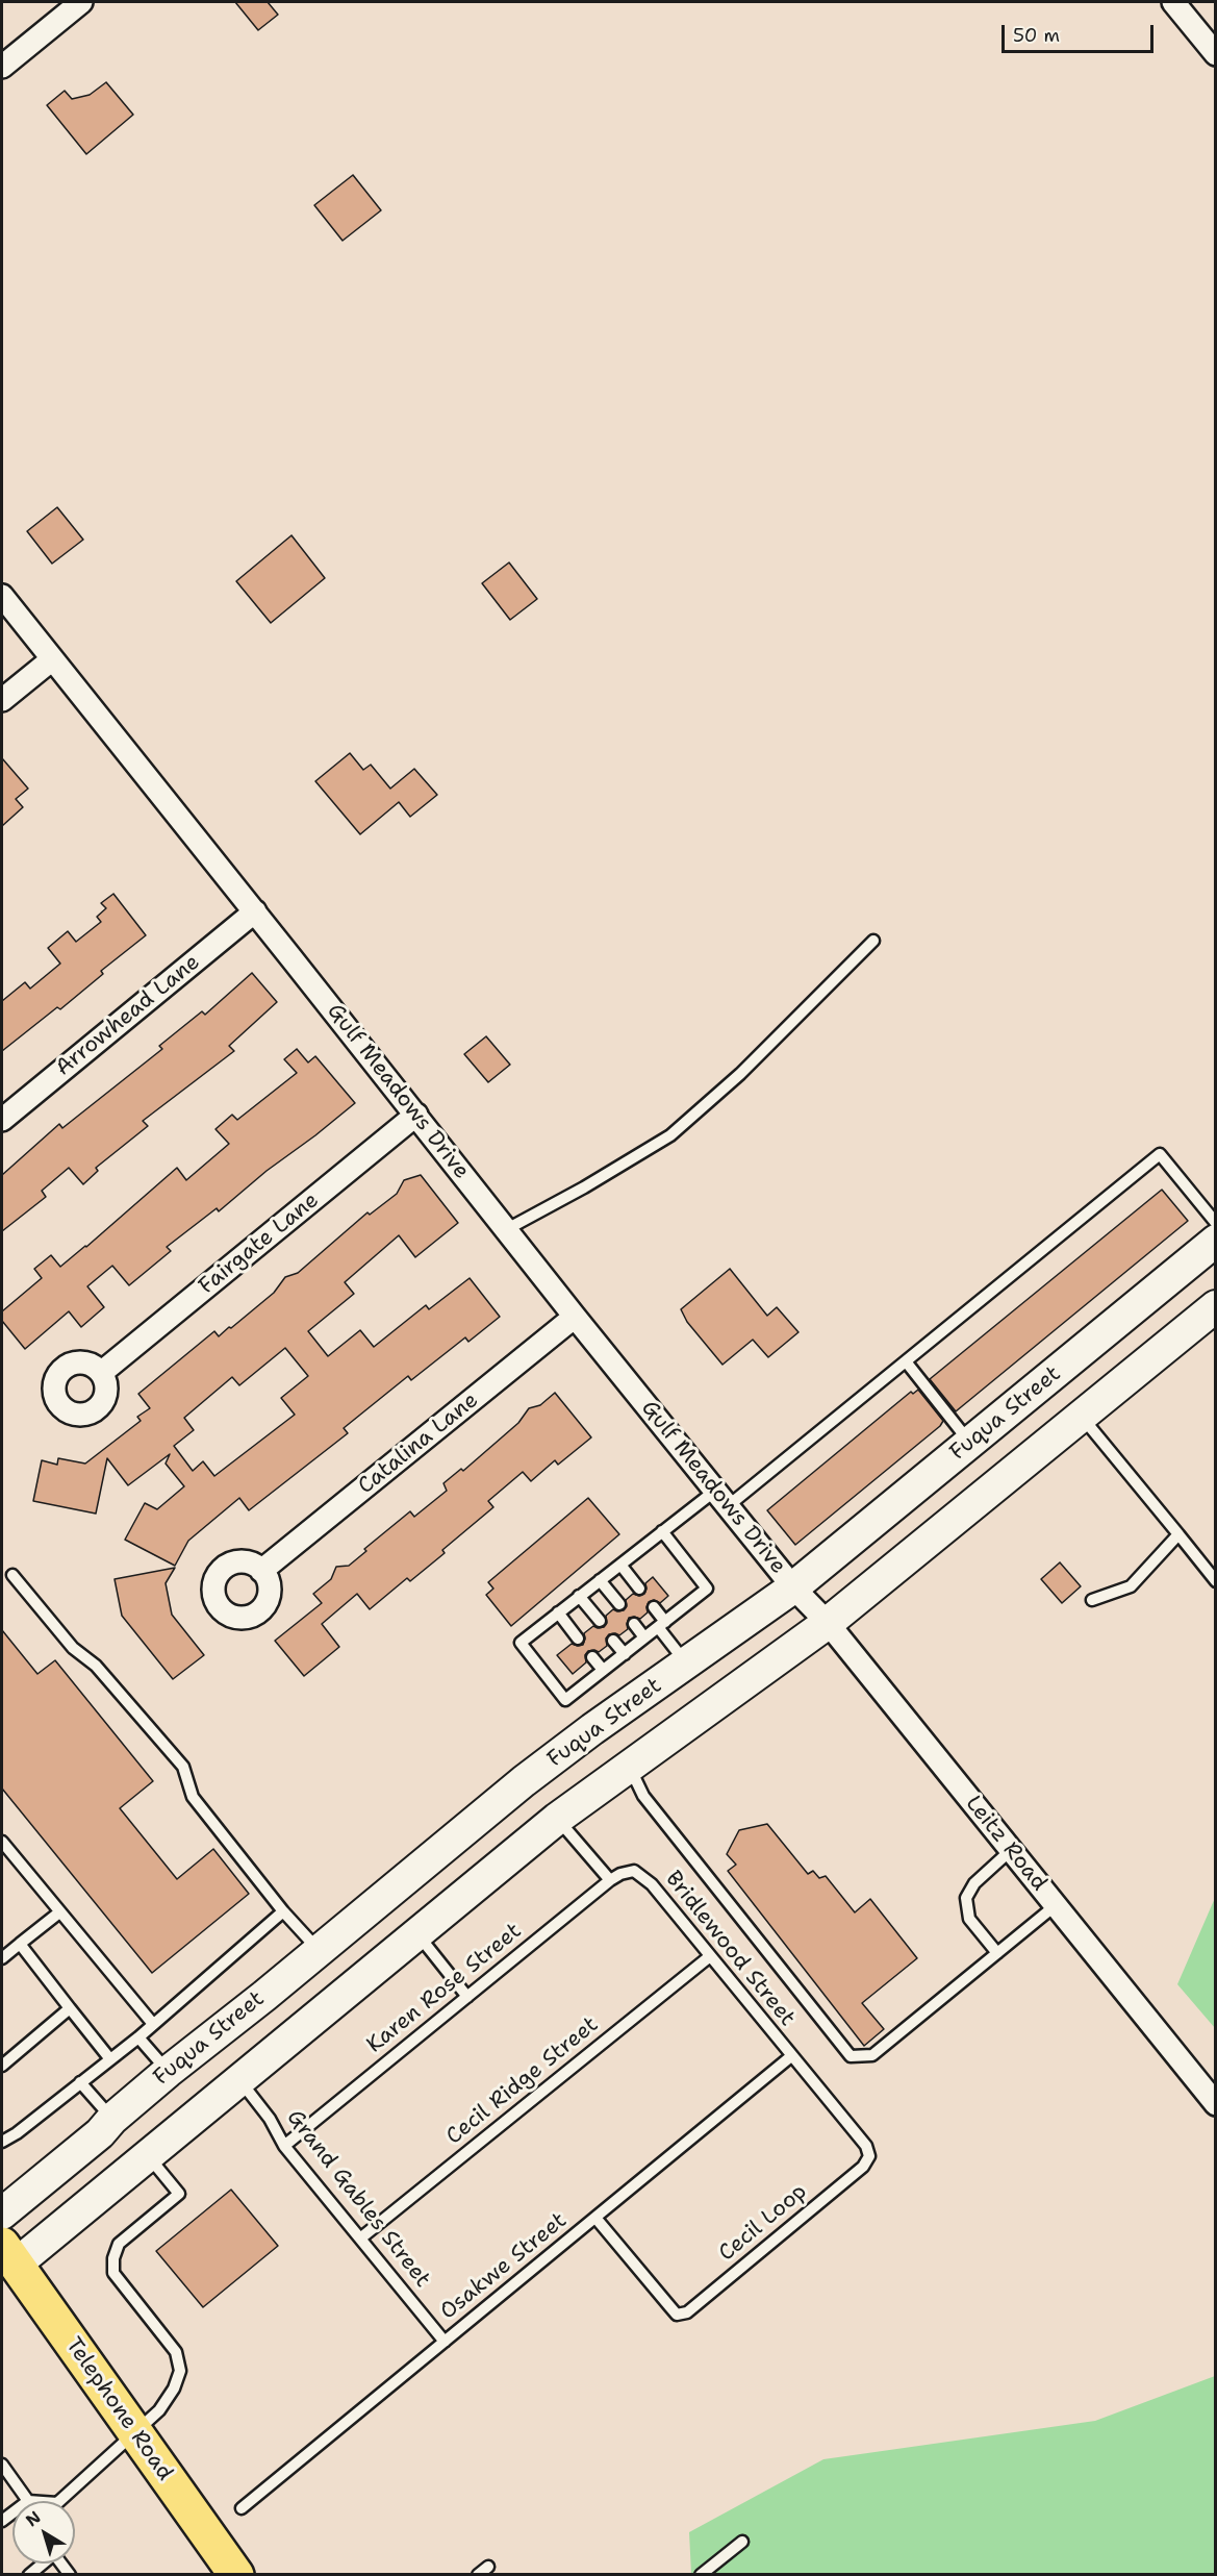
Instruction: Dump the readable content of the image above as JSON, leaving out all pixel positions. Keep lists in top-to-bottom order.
{
  "streets": {
    "main road": ["Fuqua Street", "Telephone Road"],
    "street": [
      "Arrowhead Lane",
      "Gulf Meadows Drive",
      "Fairgate Lane",
      "Catalina Lane",
      "Leitz Road"
    ],
    "lane": [
      "Bridlewood Street",
      "Karen Rose Street",
      "Cecil Ridge Street",
      "Grand Gables Street",
      "Cecil Loop",
      "Osakwe Street"
    ]
  },
  "crossings": [
    ["Arrowhead Lane", "Gulf Meadows Drive"],
    ["Gulf Meadows Drive", "Fairgate Lane"],
    ["Gulf Meadows Drive", "Fuqua Street"],
    ["Gulf Meadows Drive", "Catalina Lane"],
    ["Gulf Meadows Drive", "Leitz Road"],
    ["Fuqua Street", "Leitz Road"],
    ["Bridlewood Street", "Karen Rose Street"],
    ["Bridlewood Street", "Cecil Ridge Street"],
    ["Bridlewood Street", "Cecil Loop"],
    ["Bridlewood Street", "Osakwe Street"],
    ["Karen Rose Street", "Grand Gables Street"],
    ["Cecil Ridge Street", "Grand Gables Street"],
    ["Grand Gables Street", "Osakwe Street"],
    ["Cecil Loop", "Osakwe Street"]
  ],
  "scale_bar": "50 m",
  "north": "top left"
}
